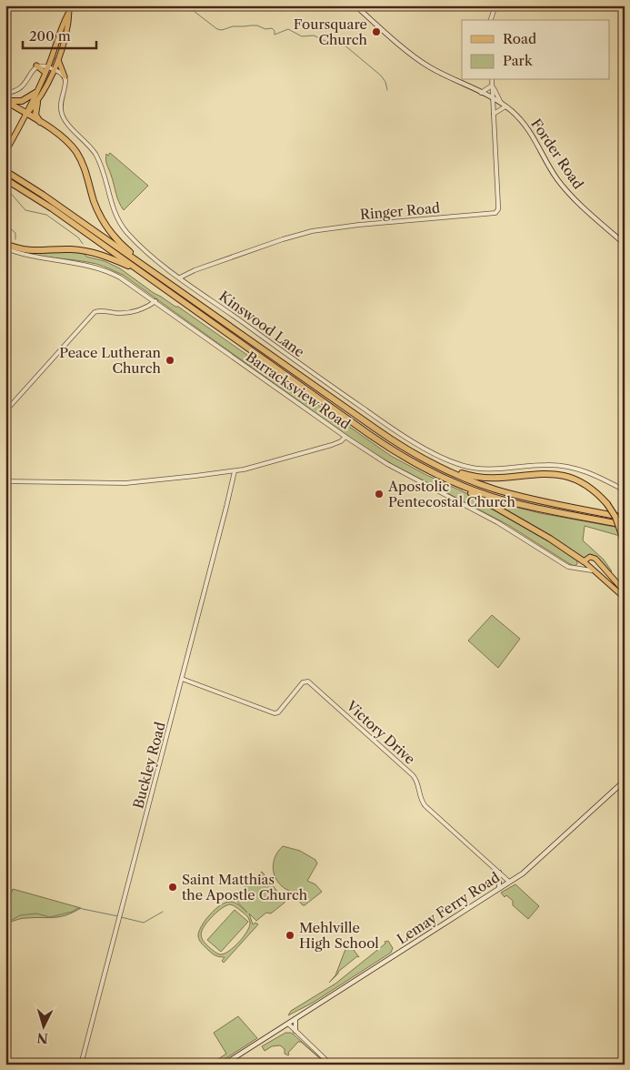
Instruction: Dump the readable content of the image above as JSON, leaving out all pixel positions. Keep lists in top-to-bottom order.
{
  "streets": {
    "main road": ["Forder Road", "Lemay Ferry Road"],
    "street": [
      "Ringer Road",
      "Kinswood Lane",
      "Barracksview Road",
      "Victory Drive",
      "Buckley Road"
    ]
  },
  "crossings": [
    ["Forder Road", "Ringer Road"],
    ["Ringer Road", "Kinswood Lane"],
    ["Victory Drive", "Buckley Road"],
    ["Victory Drive", "Lemay Ferry Road"]
  ],
  "places": [
    "Foursquare Church",
    "Peace Lutheran Church",
    "Apostolic Pentecostal Church",
    "Saint Matthias the Apostle Church",
    "Mehlville High School"
  ],
  "legend": ["Road", "Park"],
  "scale_bar": "200 m",
  "north": "bottom"
}
